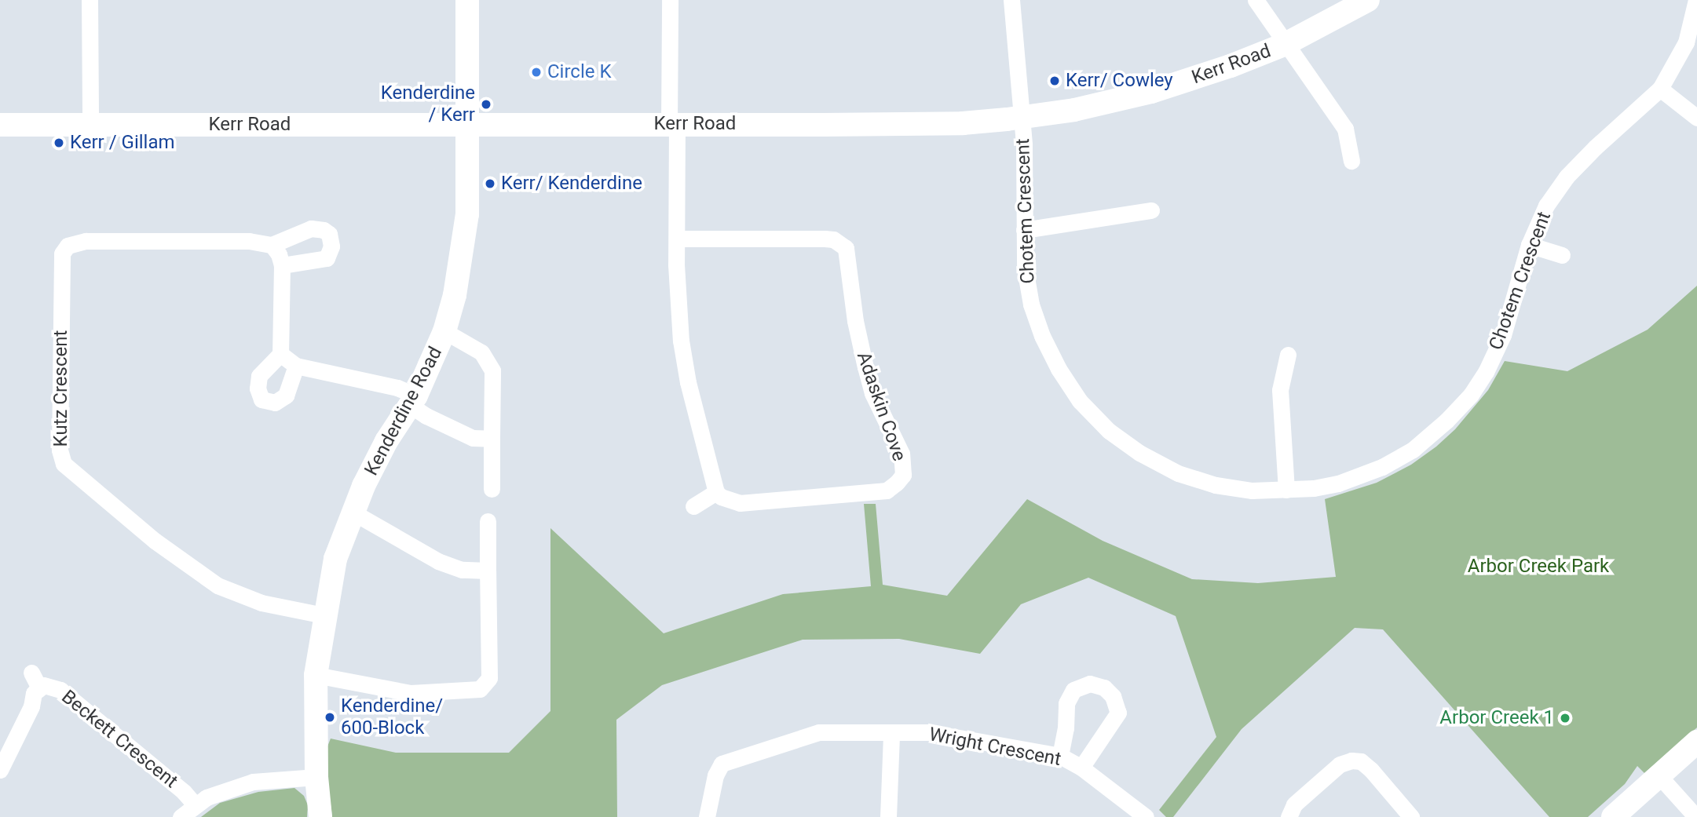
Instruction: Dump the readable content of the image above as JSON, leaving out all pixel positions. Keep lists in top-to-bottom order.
{
  "streets": {
    "street": [
      "Kerr Road",
      "Chotem Crescent",
      "Kutz Crescent",
      "Adaskin Cove",
      "Kenderdine Road",
      "Beckett Crescent",
      "Wright Crescent"
    ]
  },
  "crossings": [
    ["Kerr Road", "Chotem Crescent"],
    ["Kerr Road", "Kenderdine Road"],
    ["Kutz Crescent", "Kenderdine Road"]
  ],
  "parks": ["Arbor Creek Park"],
  "places": [
    "Circle K",
    "Kerr/ Cowley",
    "Kenderdine / Kerr",
    "Kerr / Gillam",
    "Kerr/ Kenderdine",
    "Kenderdine/ 600-Block",
    "Arbor Creek 1"
  ]
}
